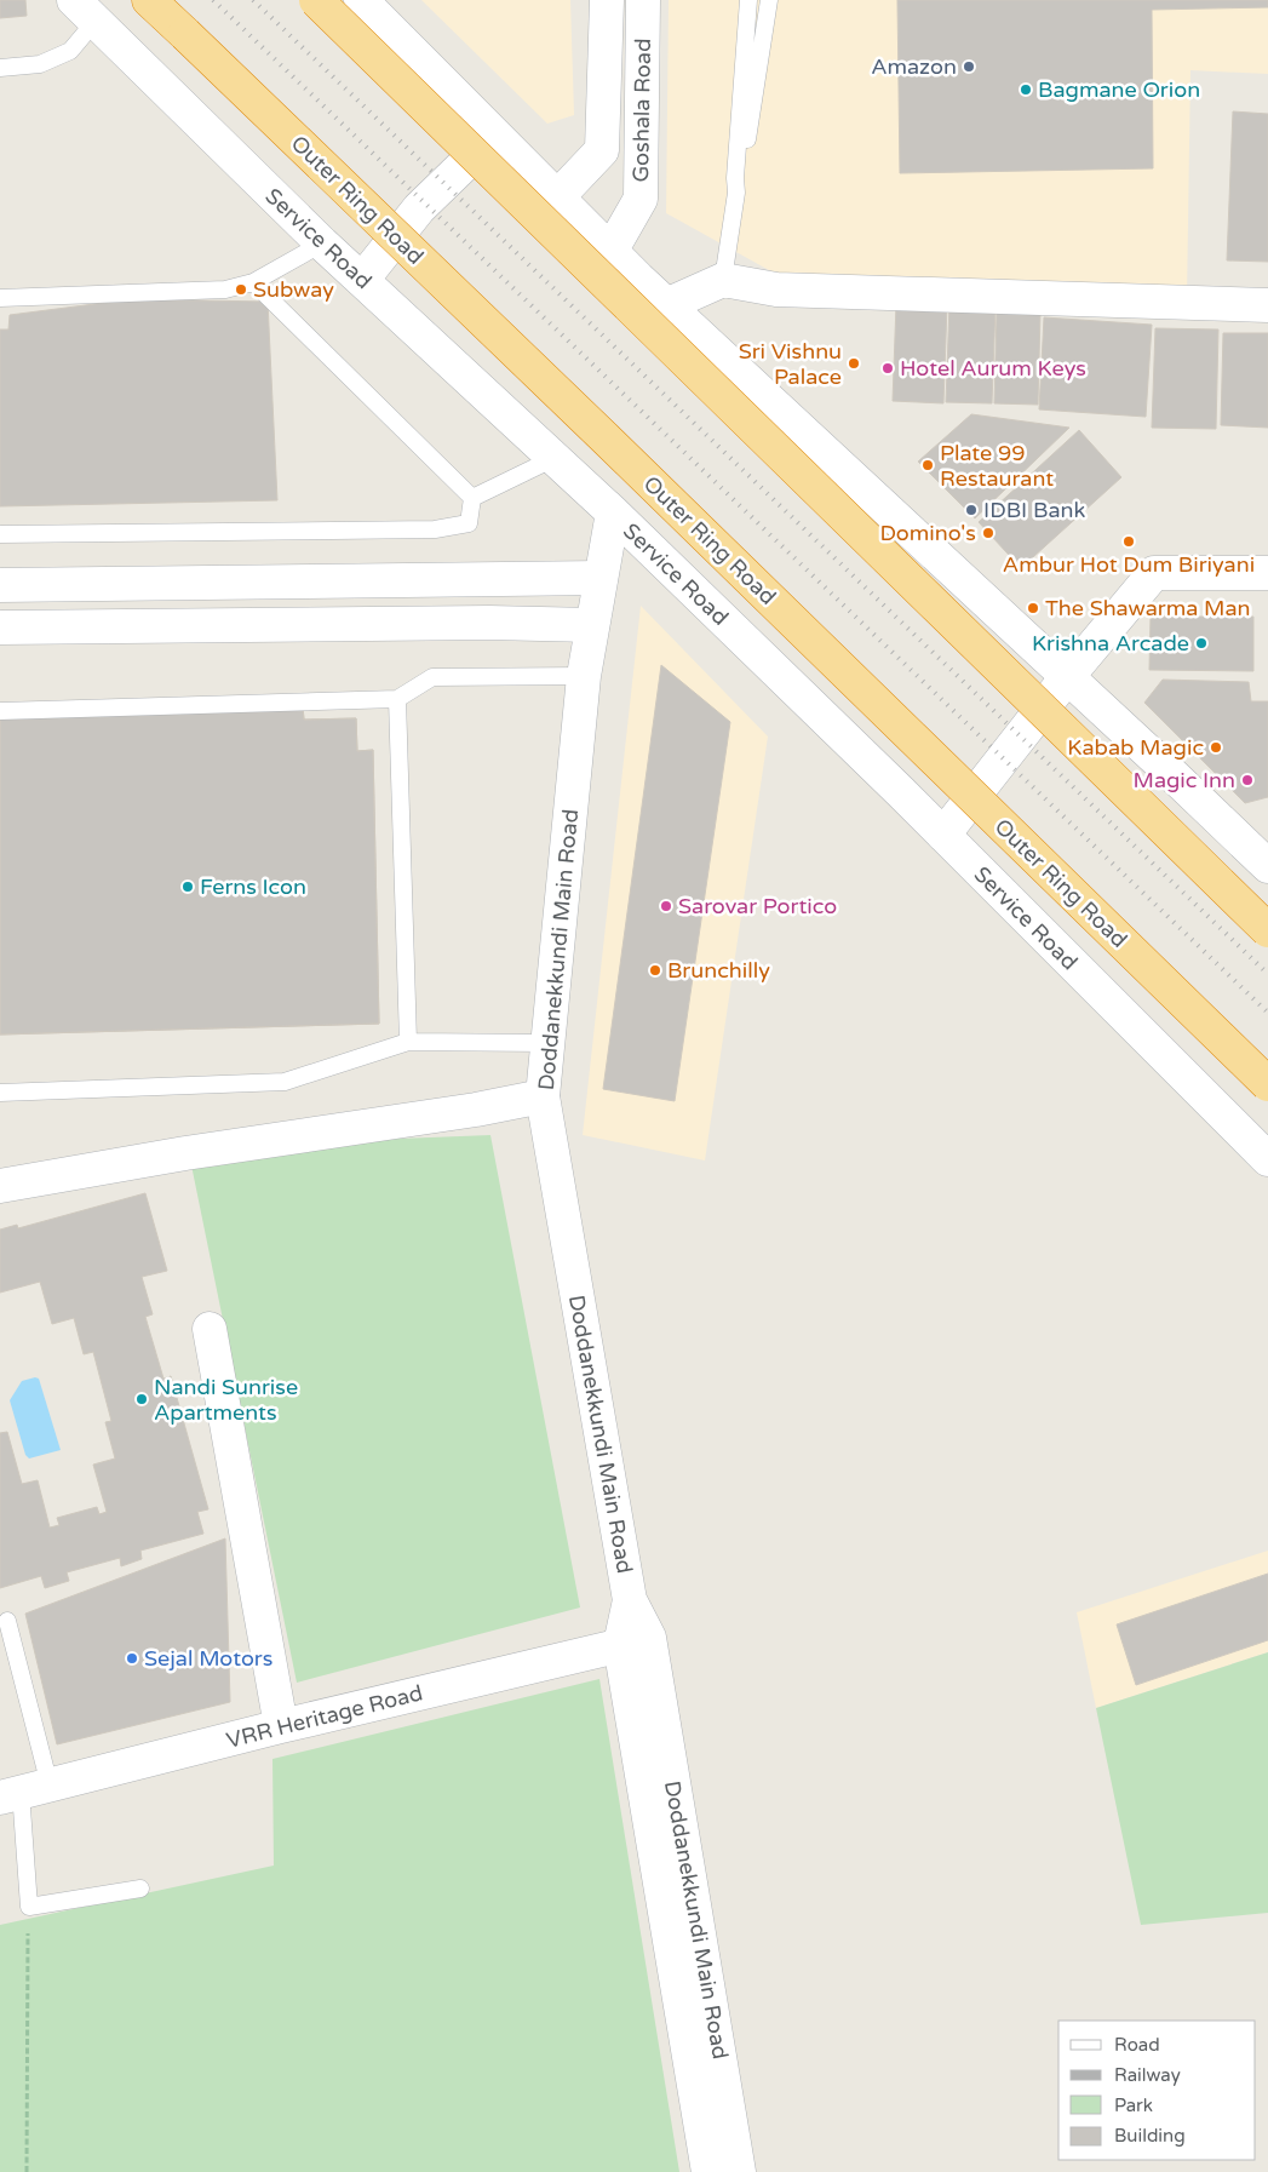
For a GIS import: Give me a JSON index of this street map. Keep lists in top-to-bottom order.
{
  "streets": {
    "highway": ["Outer Ring Road"],
    "street": [
      "Goshala Road",
      "Service Road",
      "Doddanekkundi Main Road",
      "VRR Heritage Road"
    ]
  },
  "crossings": [
    ["Service Road", "Doddanekkundi Main Road"],
    ["Doddanekkundi Main Road", "VRR Heritage Road"]
  ],
  "places": [
    "Amazon",
    "Bagmane Orion",
    "Subway",
    "Sri Vishnu Palace",
    "Hotel Aurum Keys",
    "Plate 99 Restaurant",
    "IDBI Bank",
    "Domino's",
    "Ambur Hot Dum Biriyani",
    "The Shawarma Man",
    "Krishna Arcade",
    "Kabab Magic",
    "Magic Inn",
    "Ferns Icon",
    "Sarovar Portico",
    "Brunchilly",
    "Nandi Sunrise Apartments",
    "Sejal Motors"
  ],
  "legend": [
    "Road",
    "Railway",
    "Park",
    "Building"
  ]
}
